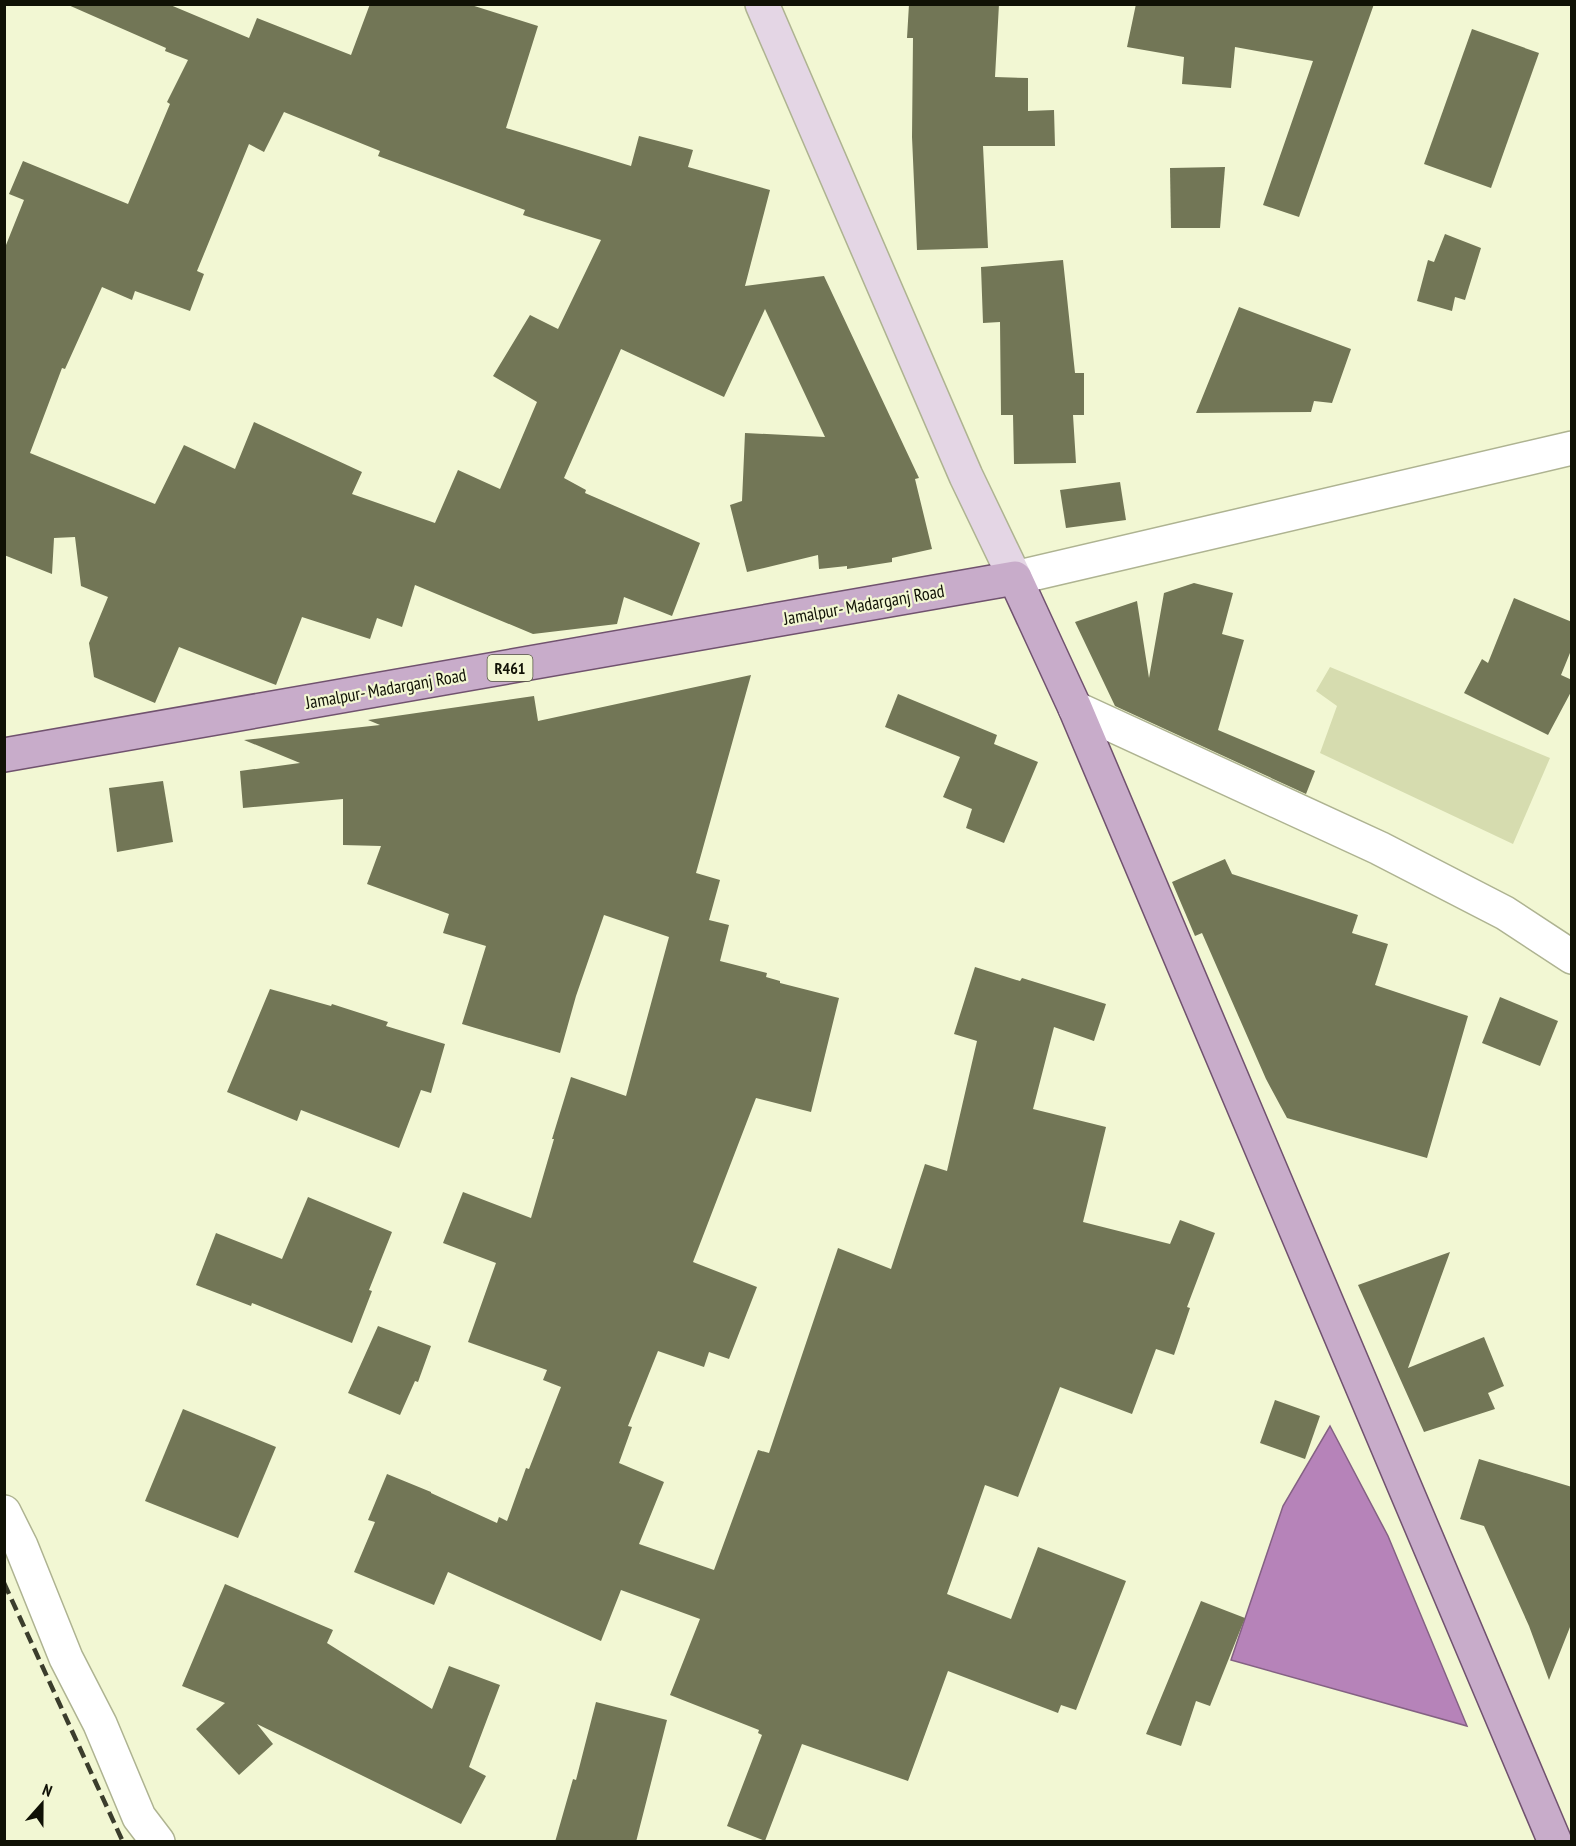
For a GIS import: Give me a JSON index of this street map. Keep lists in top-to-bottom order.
{
  "streets": {
    "main road": ["Jamalpur- Madarganj Road", "R461"]
  },
  "north": "top"
}
